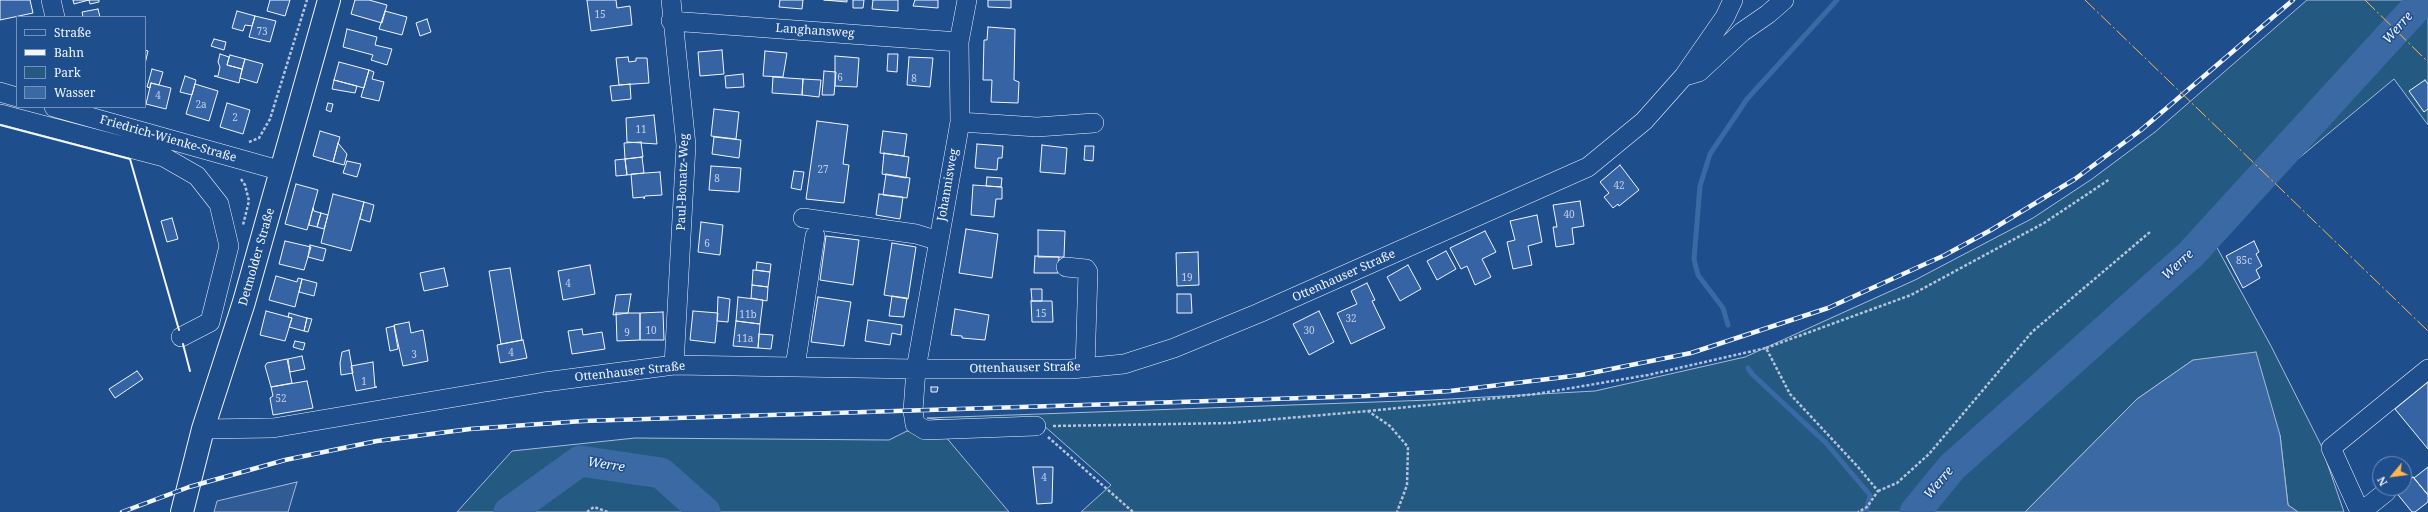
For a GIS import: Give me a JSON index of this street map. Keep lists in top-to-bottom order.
{
  "streets": {
    "main road": ["Detmolder Straße"],
    "street": [
      "Langhansweg",
      "Friedrich-Wienke-Straße",
      "Paul-Bonatz-Weg",
      "Johannisweg",
      "Ottenhauser Straße"
    ]
  },
  "crossings": [
    ["Langhansweg", "Paul-Bonatz-Weg"],
    ["Langhansweg", "Johannisweg"],
    ["Friedrich-Wienke-Straße", "Detmolder Straße"],
    ["Paul-Bonatz-Weg", "Ottenhauser Straße"],
    ["Johannisweg", "Ottenhauser Straße"],
    ["Detmolder Straße", "Ottenhauser Straße"]
  ],
  "water": ["Werre"],
  "house_numbers": [
    "15",
    "73",
    "6",
    "8",
    "4",
    "2a",
    "2",
    "11",
    "27",
    "8",
    "42",
    "40",
    "6",
    "85c",
    "19",
    "4",
    "15",
    "11b",
    "32",
    "10",
    "30",
    "9",
    "11a",
    "4",
    "3",
    "1",
    "52",
    "4"
  ],
  "legend": [
    "Straße",
    "Bahn",
    "Park",
    "Wasser"
  ],
  "north": "bottom left"
}
